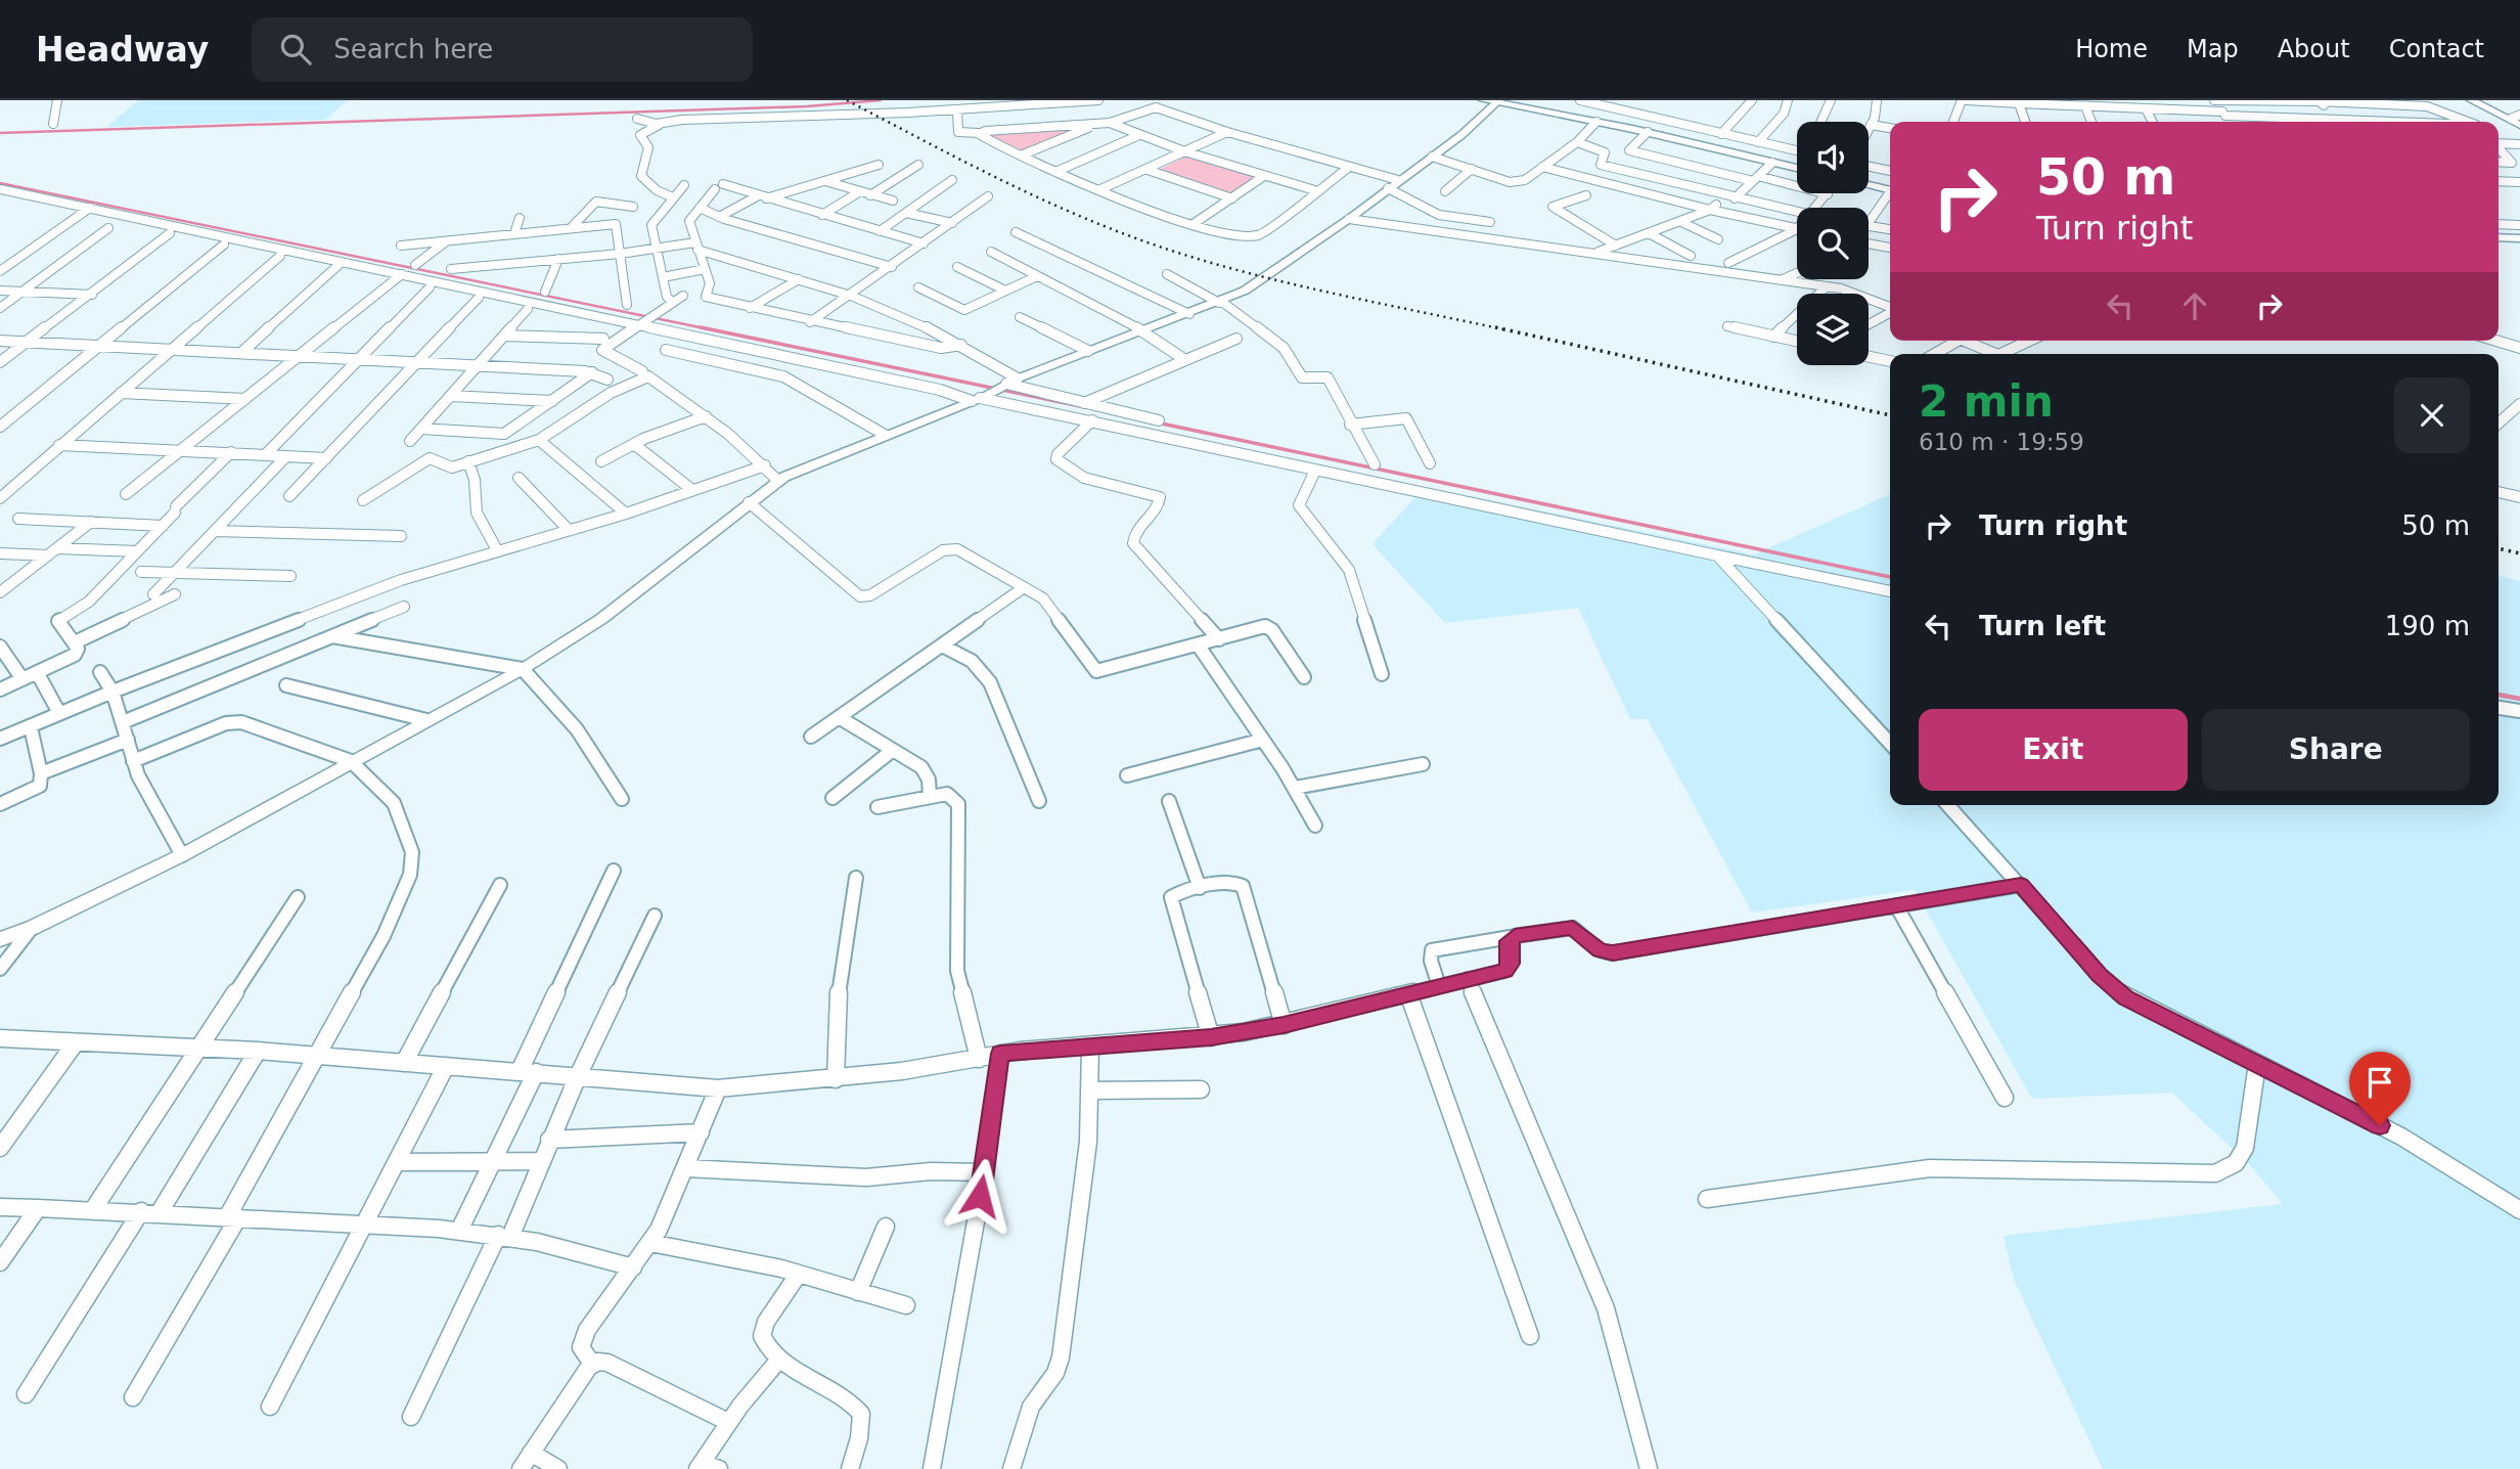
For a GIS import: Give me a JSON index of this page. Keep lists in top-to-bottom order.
{
  "page": {
    "header": "Headway",
    "search": "Search here",
    "nav": [
      "Home",
      "Map",
      "About",
      "Contact"
    ],
    "turn": ["50 m", "Turn right"],
    "heading": ["2 min", "610 m · 19:59"],
    "list": [
      {
        "name": "Turn right",
        "value": "50 m"
      },
      {
        "name": "Turn left",
        "value": "190 m"
      }
    ],
    "buttons": ["Exit", "Share"]
  }
}
